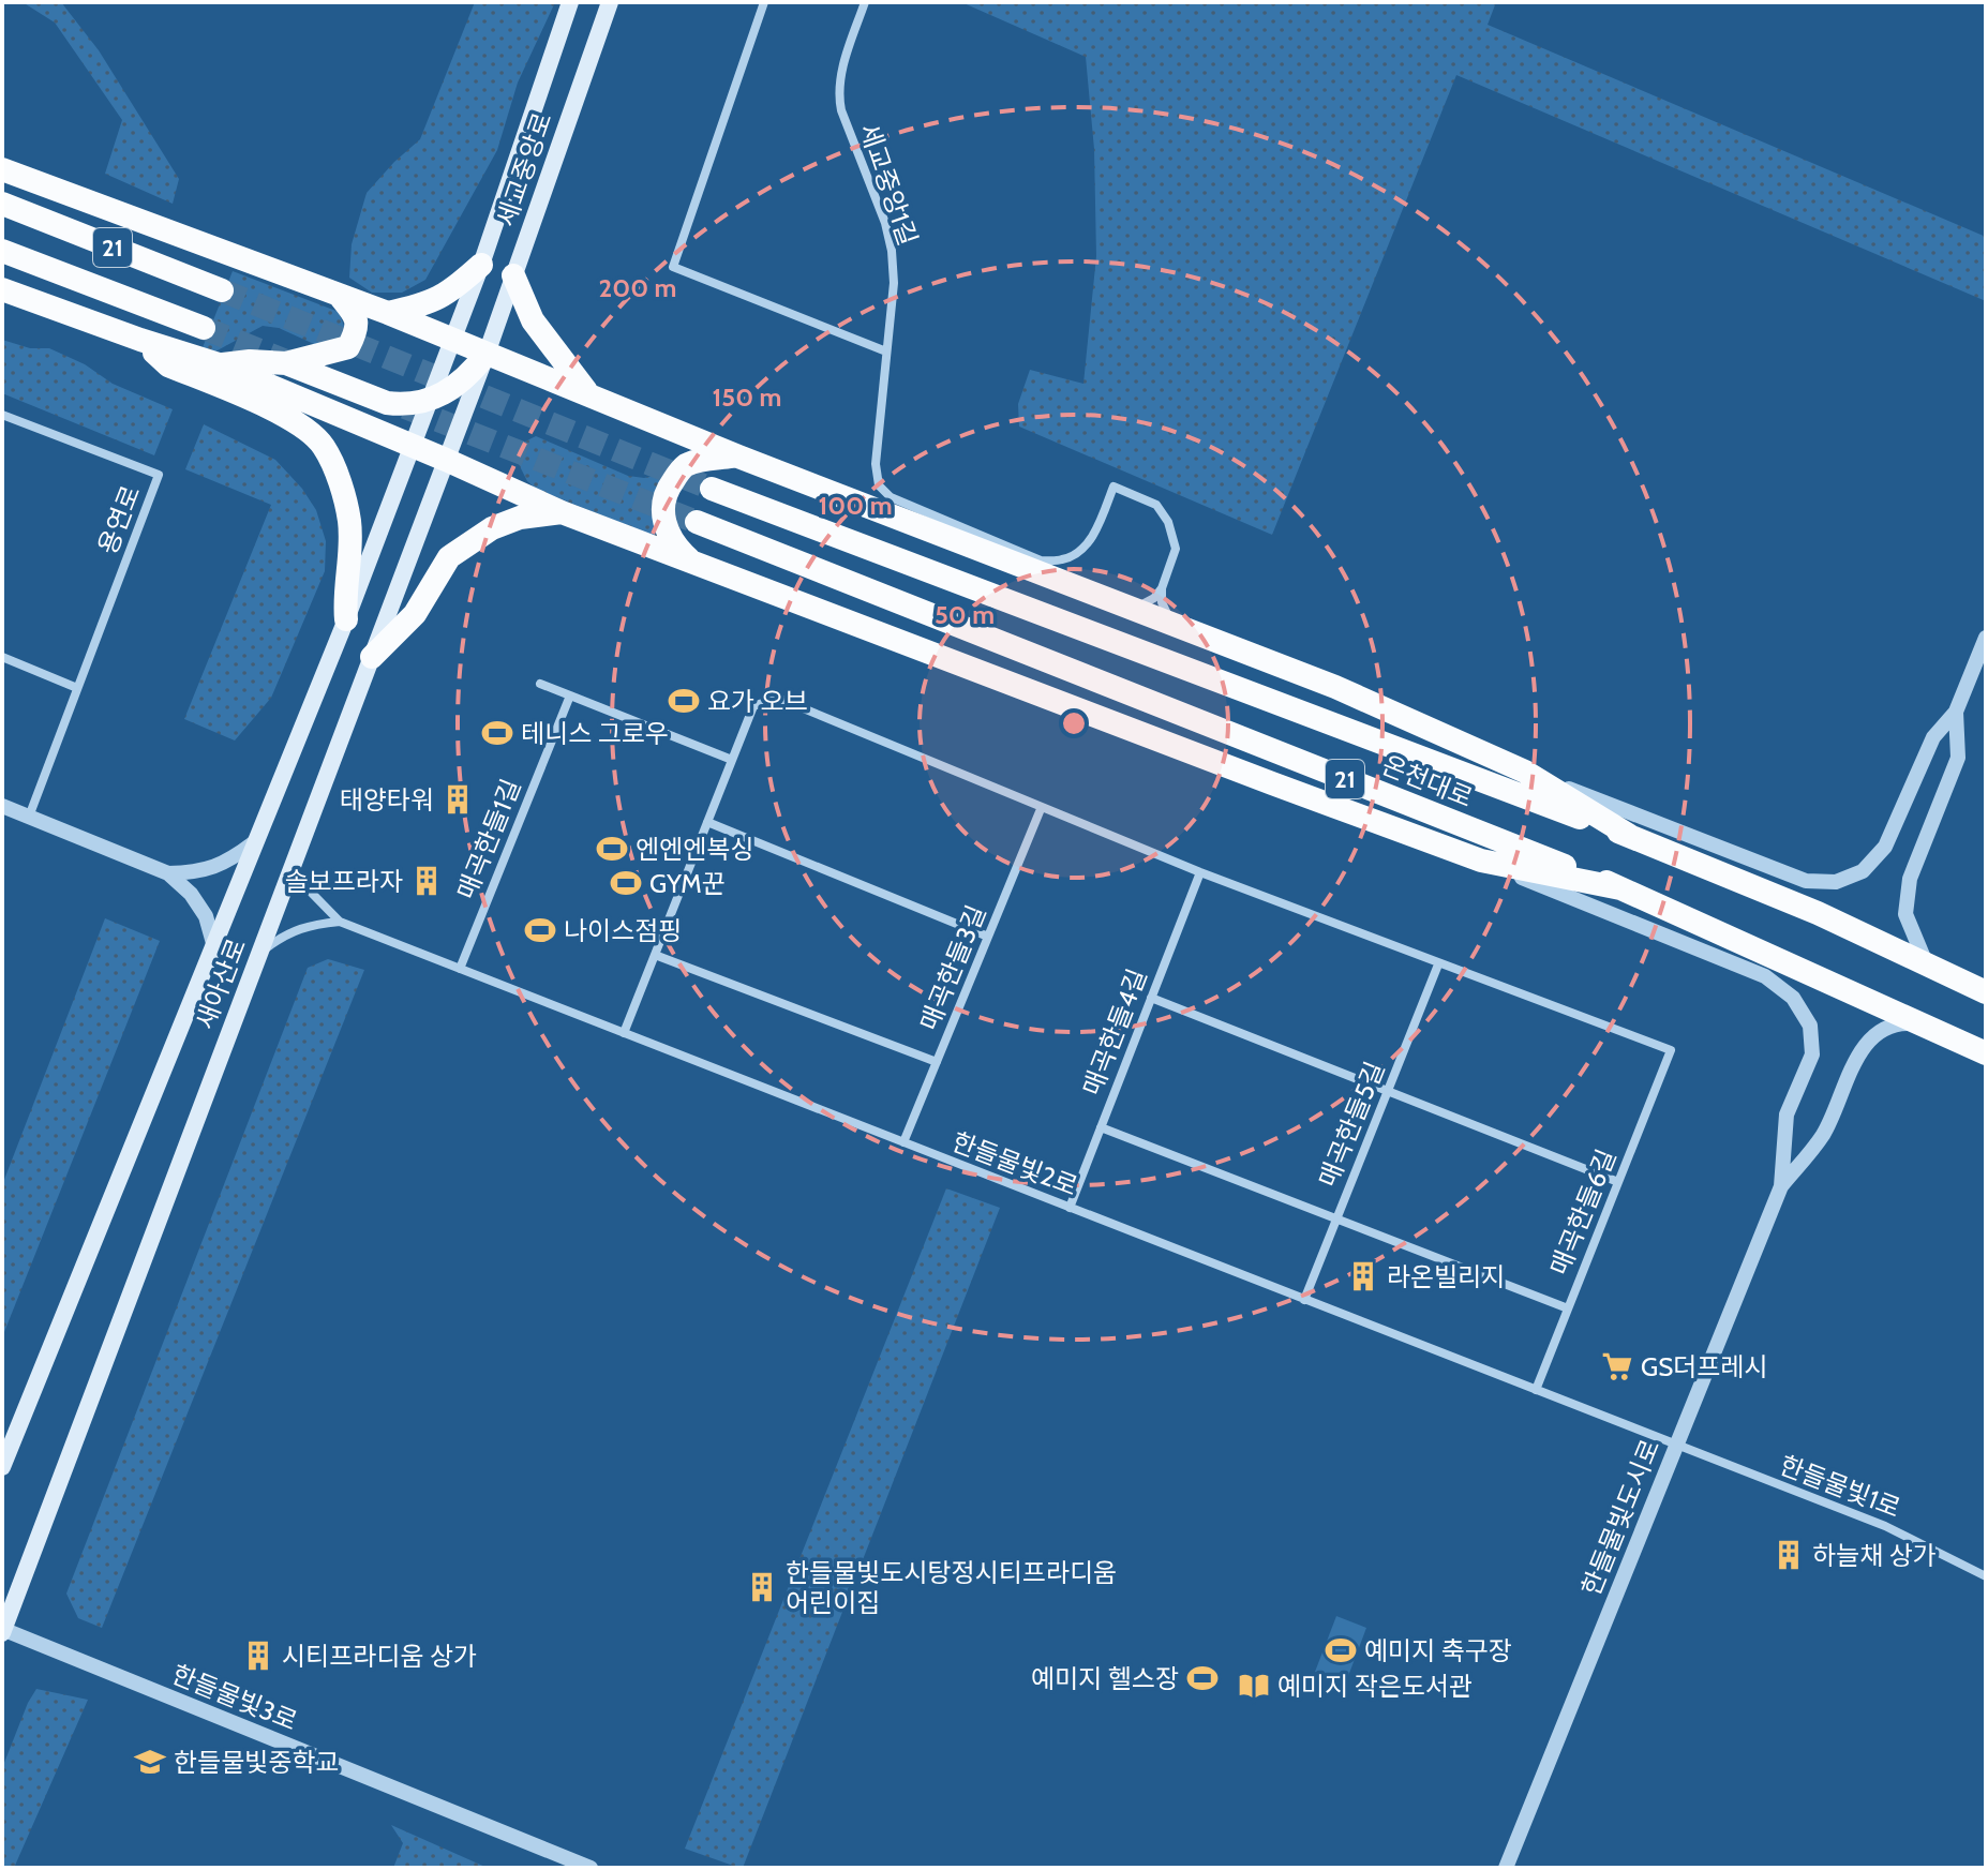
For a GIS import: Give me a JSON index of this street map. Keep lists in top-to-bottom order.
{
  "streets": {
    "highway": ["21", "온천대로"],
    "main road": ["세교중앙로", "새아산로"],
    "street": [
      "세교중앙1길",
      "용연로",
      "매곡한들1길",
      "매곡한들3길",
      "매곡한들4길",
      "매곡한들5길",
      "한들물빛2로",
      "매곡한들6길",
      "한들물빛1로",
      "한들물빛도시로",
      "한들물빛3로"
    ]
  },
  "crossings": [
    ["세교중앙로", "새아산로"],
    ["용연로", "새아산로"],
    ["매곡한들1길", "한들물빛2로"],
    ["매곡한들3길", "한들물빛2로"],
    ["새아산로", "한들물빛3로"],
    ["매곡한들4길", "한들물빛2로"],
    ["매곡한들5길", "한들물빛2로"],
    ["매곡한들5길", "매곡한들6길"],
    ["한들물빛2로", "매곡한들6길"],
    ["한들물빛2로", "한들물빛1로"],
    ["한들물빛2로", "한들물빛도시로"],
    ["한들물빛1로", "한들물빛도시로"]
  ],
  "places": {
    "sports": [
      "요가 오브",
      "테니스 그로우",
      "엔엔엔복싱",
      "GYM꾼",
      "나이스점핑",
      "예미지 축구장",
      "예미지 헬스장"
    ],
    "building": [
      "태양타워",
      "솔보프라자",
      "라온빌리지",
      "하늘채 상가",
      "한들물빛도시탕정시티프라디움 어린이집",
      "시티프라디움 상가"
    ],
    "supermarket": ["GS더프레시"],
    "library": ["예미지 작은도서관"],
    "school or university": ["한들물빛중학교"]
  },
  "rings": [
    "200 m",
    "150 m",
    "100 m",
    "50 m"
  ]
}
